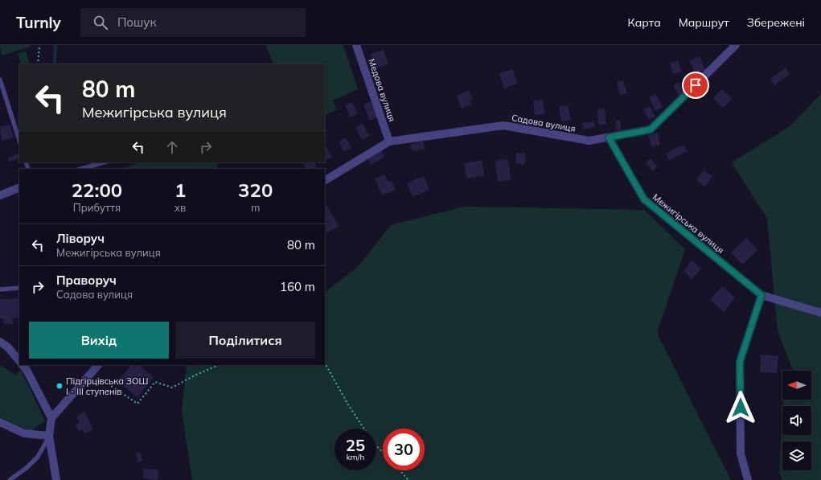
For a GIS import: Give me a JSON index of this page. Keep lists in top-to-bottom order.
{
  "streets": {
    "street": ["Медова вулиця", "Садова вулиця", "Межигірська вулиця"]
  },
  "crossings": [
    ["Медова вулиця", "Садова вулиця"],
    ["Садова вулиця", "Межигірська вулиця"]
  ],
  "places": ["Підгірцівська ЗОШ І - ІІІ ступенів"],
  "north": "left",
  "page": {
    "header": "Turnly",
    "search": "Пошук",
    "nav": ["Карта", "Маршрут", "Збережені"],
    "turn": ["80 m", "Межигірська вулиця"],
    "eta": [
      "22:00",
      "Прибуття",
      "1",
      "хв",
      "320",
      "m"
    ],
    "list": [
      {
        "name": "Ліворуч",
        "note": "Межигірська вулиця",
        "value": "80 m"
      },
      {
        "name": "Праворуч",
        "note": "Садова вулиця",
        "value": "160 m"
      }
    ],
    "buttons": ["Вихід", "Поділитися"],
    "speed": "25 km/h",
    "limit": "30"
  }
}
